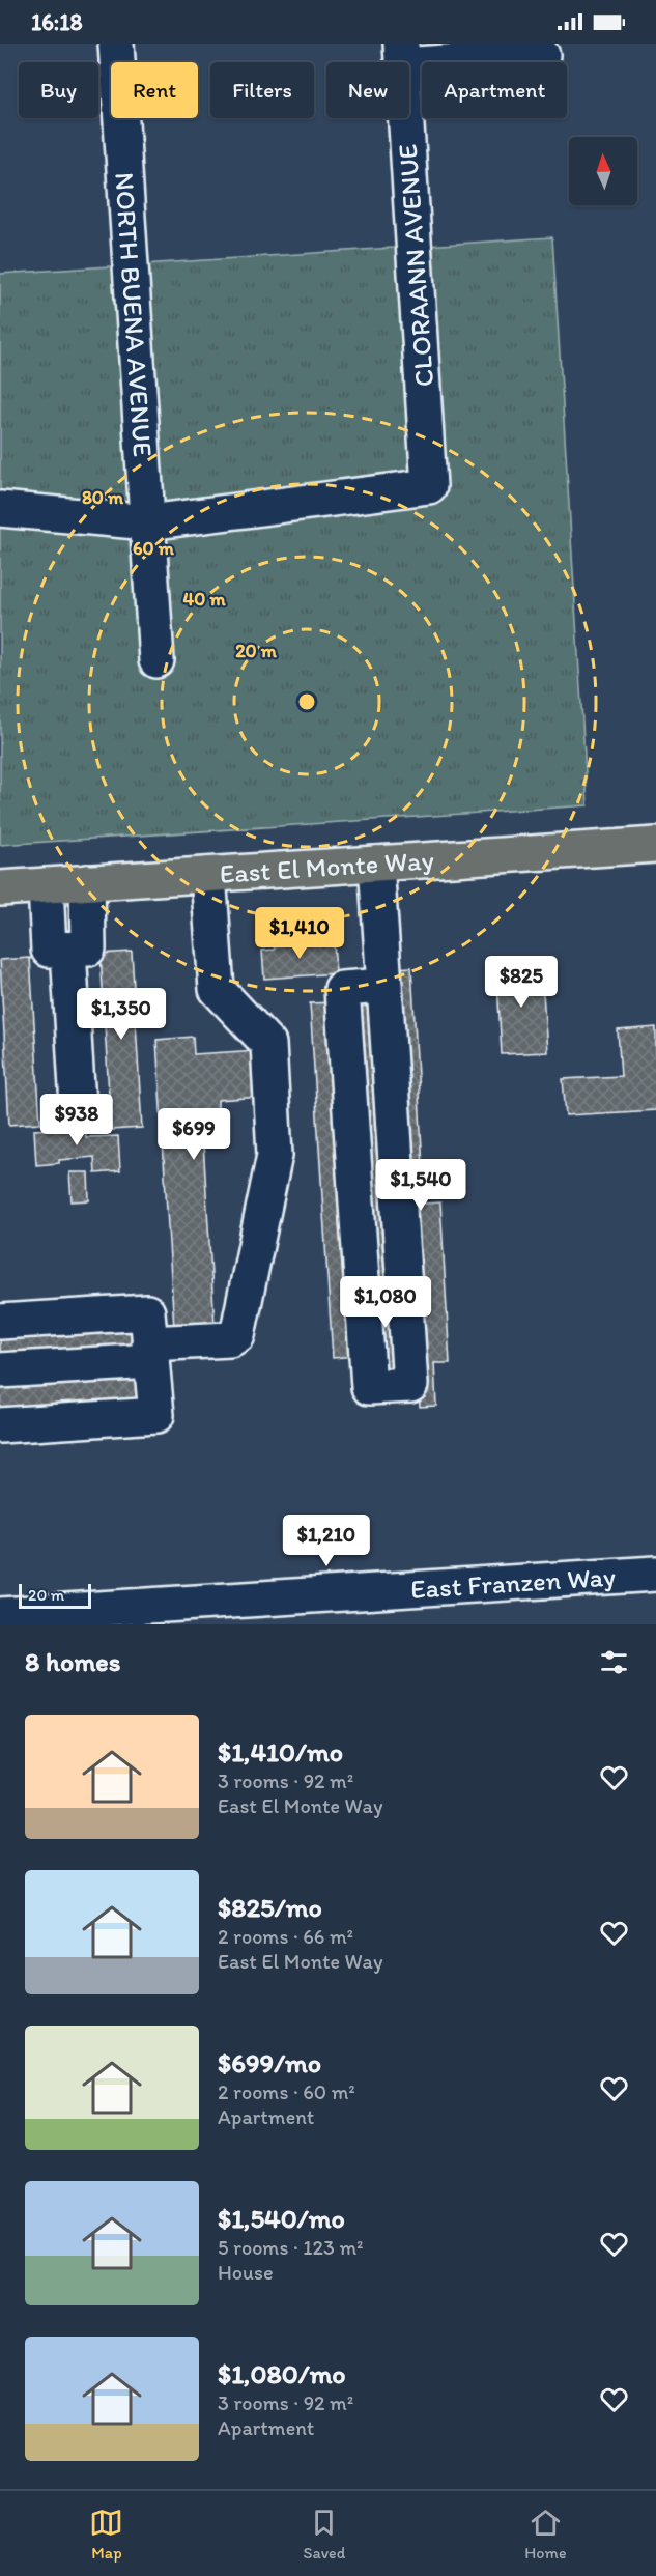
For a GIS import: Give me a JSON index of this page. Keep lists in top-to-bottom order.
{
  "streets": {
    "main road": ["East El Monte Way"],
    "street": ["CLORAANN AVENUE", "NORTH BUENA AVENUE", "East Franzen Way"]
  },
  "crossings": [
    ["CLORAANN AVENUE", "NORTH BUENA AVENUE"]
  ],
  "scale_bar": "20 m",
  "north": "top",
  "page": {
    "status": "16:18",
    "chip": [
      "Buy",
      "Rent",
      "Filters",
      "New",
      "Apartment"
    ],
    "price": [
      "$1,410",
      "$825",
      "$1,350",
      "$938",
      "$699",
      "$1,540",
      "$1,080",
      "$1,210"
    ],
    "scale": "20 m",
    "heading": "8 homes",
    "list": [
      {
        "name": "$1,410/mo",
        "note": "3 rooms · 92 m² · East El Monte Way"
      },
      {
        "name": "$825/mo",
        "note": "2 rooms · 66 m² · East El Monte Way"
      },
      {
        "name": "$699/mo",
        "note": "2 rooms · 60 m² · Apartment"
      },
      {
        "name": "$1,540/mo",
        "note": "5 rooms · 123 m² · House"
      },
      {
        "name": "$1,080/mo",
        "note": "3 rooms · 92 m² · Apartment"
      }
    ],
    "tabs": ["Map", "Saved", "Home"]
  },
  "rings": [
    "80 m",
    "60 m",
    "40 m",
    "20 m"
  ]
}
